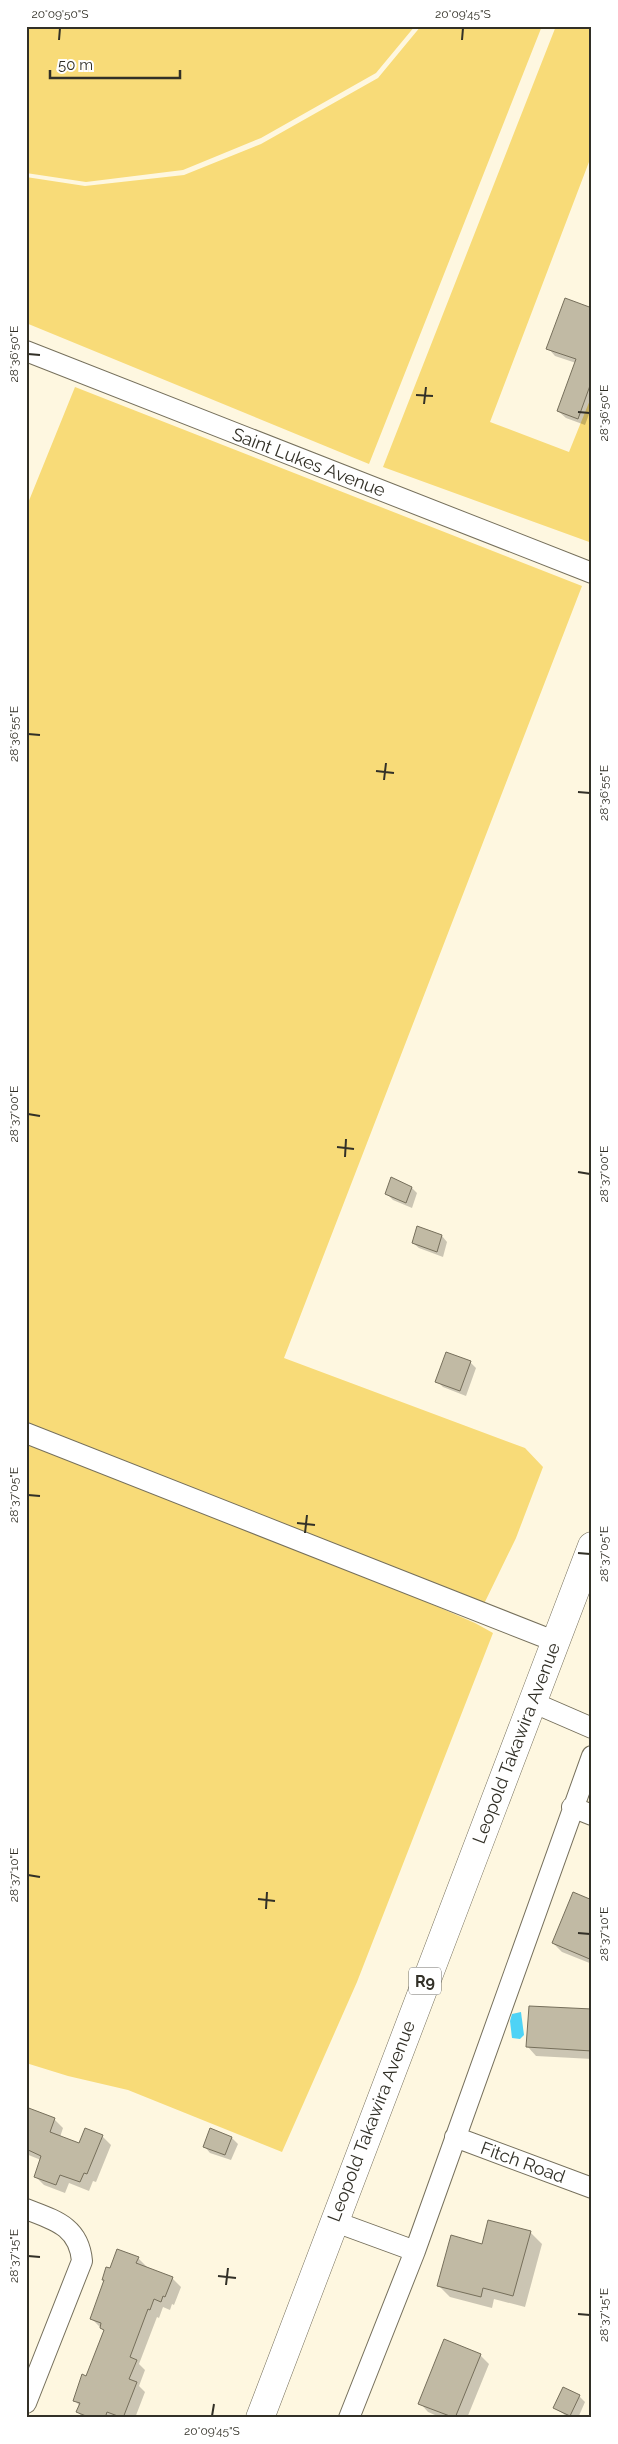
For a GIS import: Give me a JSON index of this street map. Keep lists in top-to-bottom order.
{
  "streets": {
    "highway": ["Leopold Takawira Avenue", "R9"],
    "street": ["Saint Lukes Avenue", "Fitch Road"]
  },
  "scale_bar": "50 m",
  "coordinates": [
    "20°09'50\"S",
    "20°09'45\"S",
    "28°36'50\"E",
    "28°36'55\"E",
    "28°37'00\"E",
    "28°37'05\"E",
    "28°37'10\"E",
    "28°37'15\"E"
  ]
}
